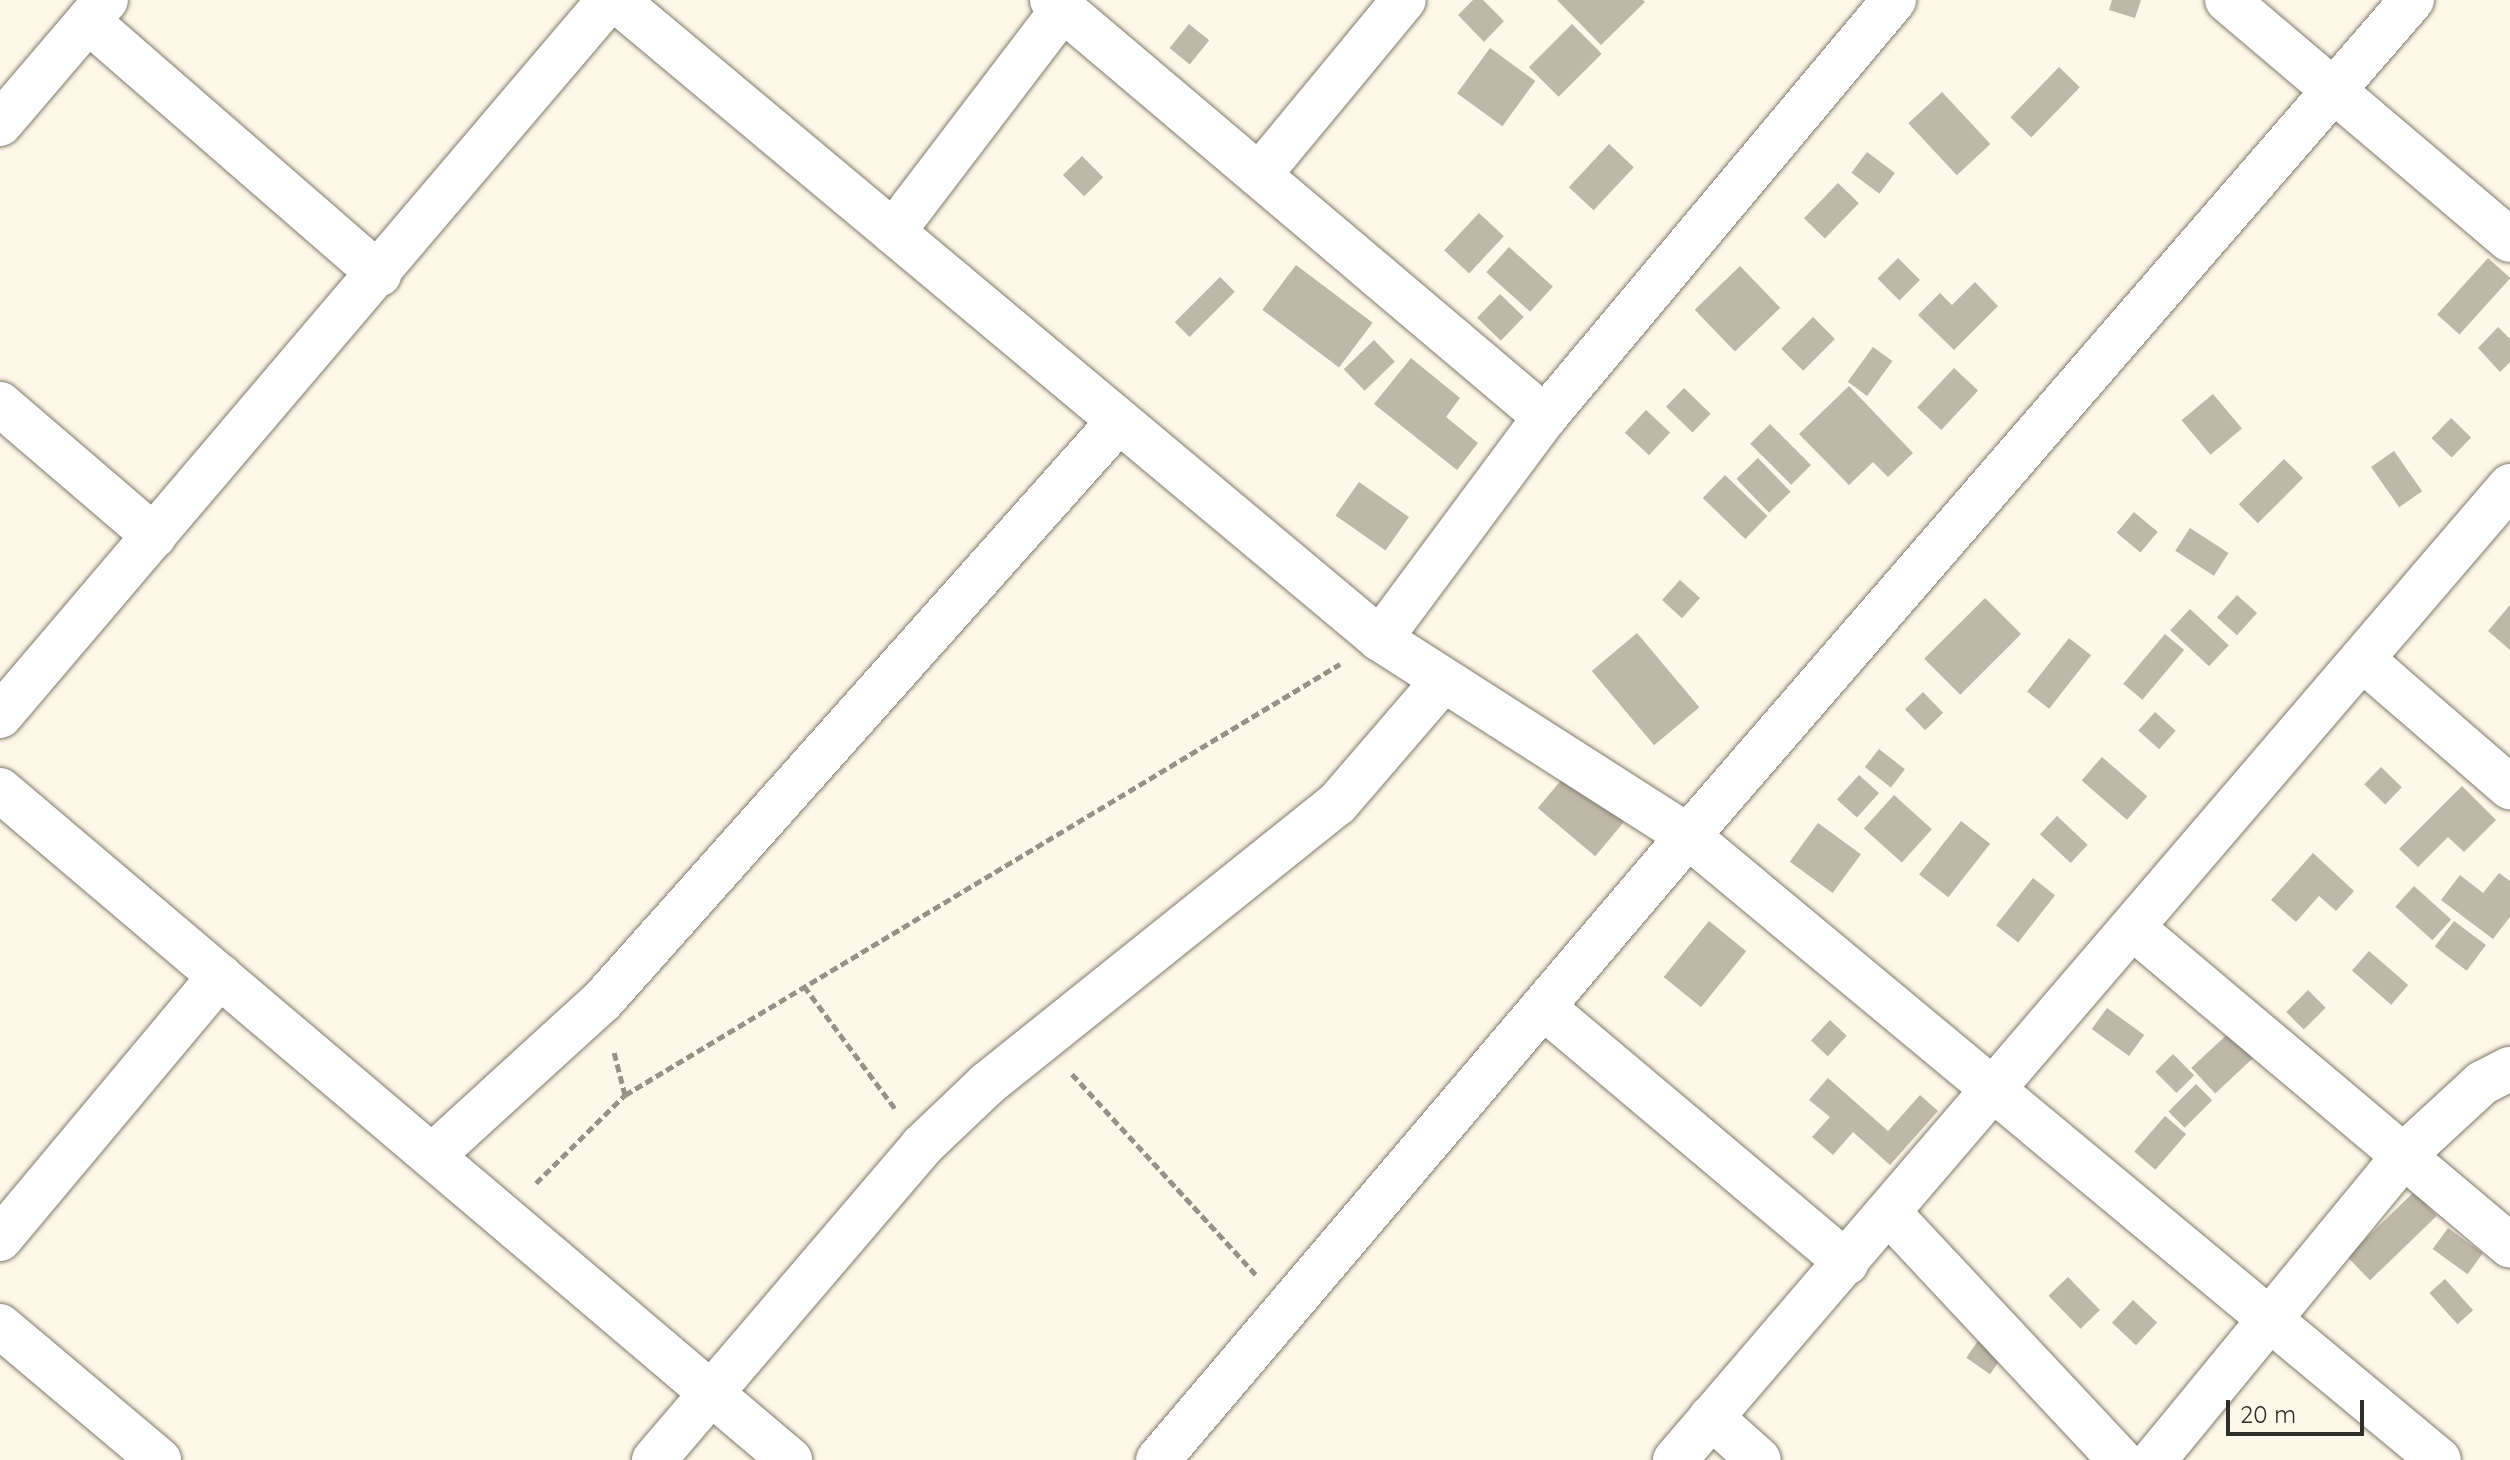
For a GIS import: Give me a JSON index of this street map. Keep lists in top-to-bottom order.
{
  "scale_bar": "20 m"
}
